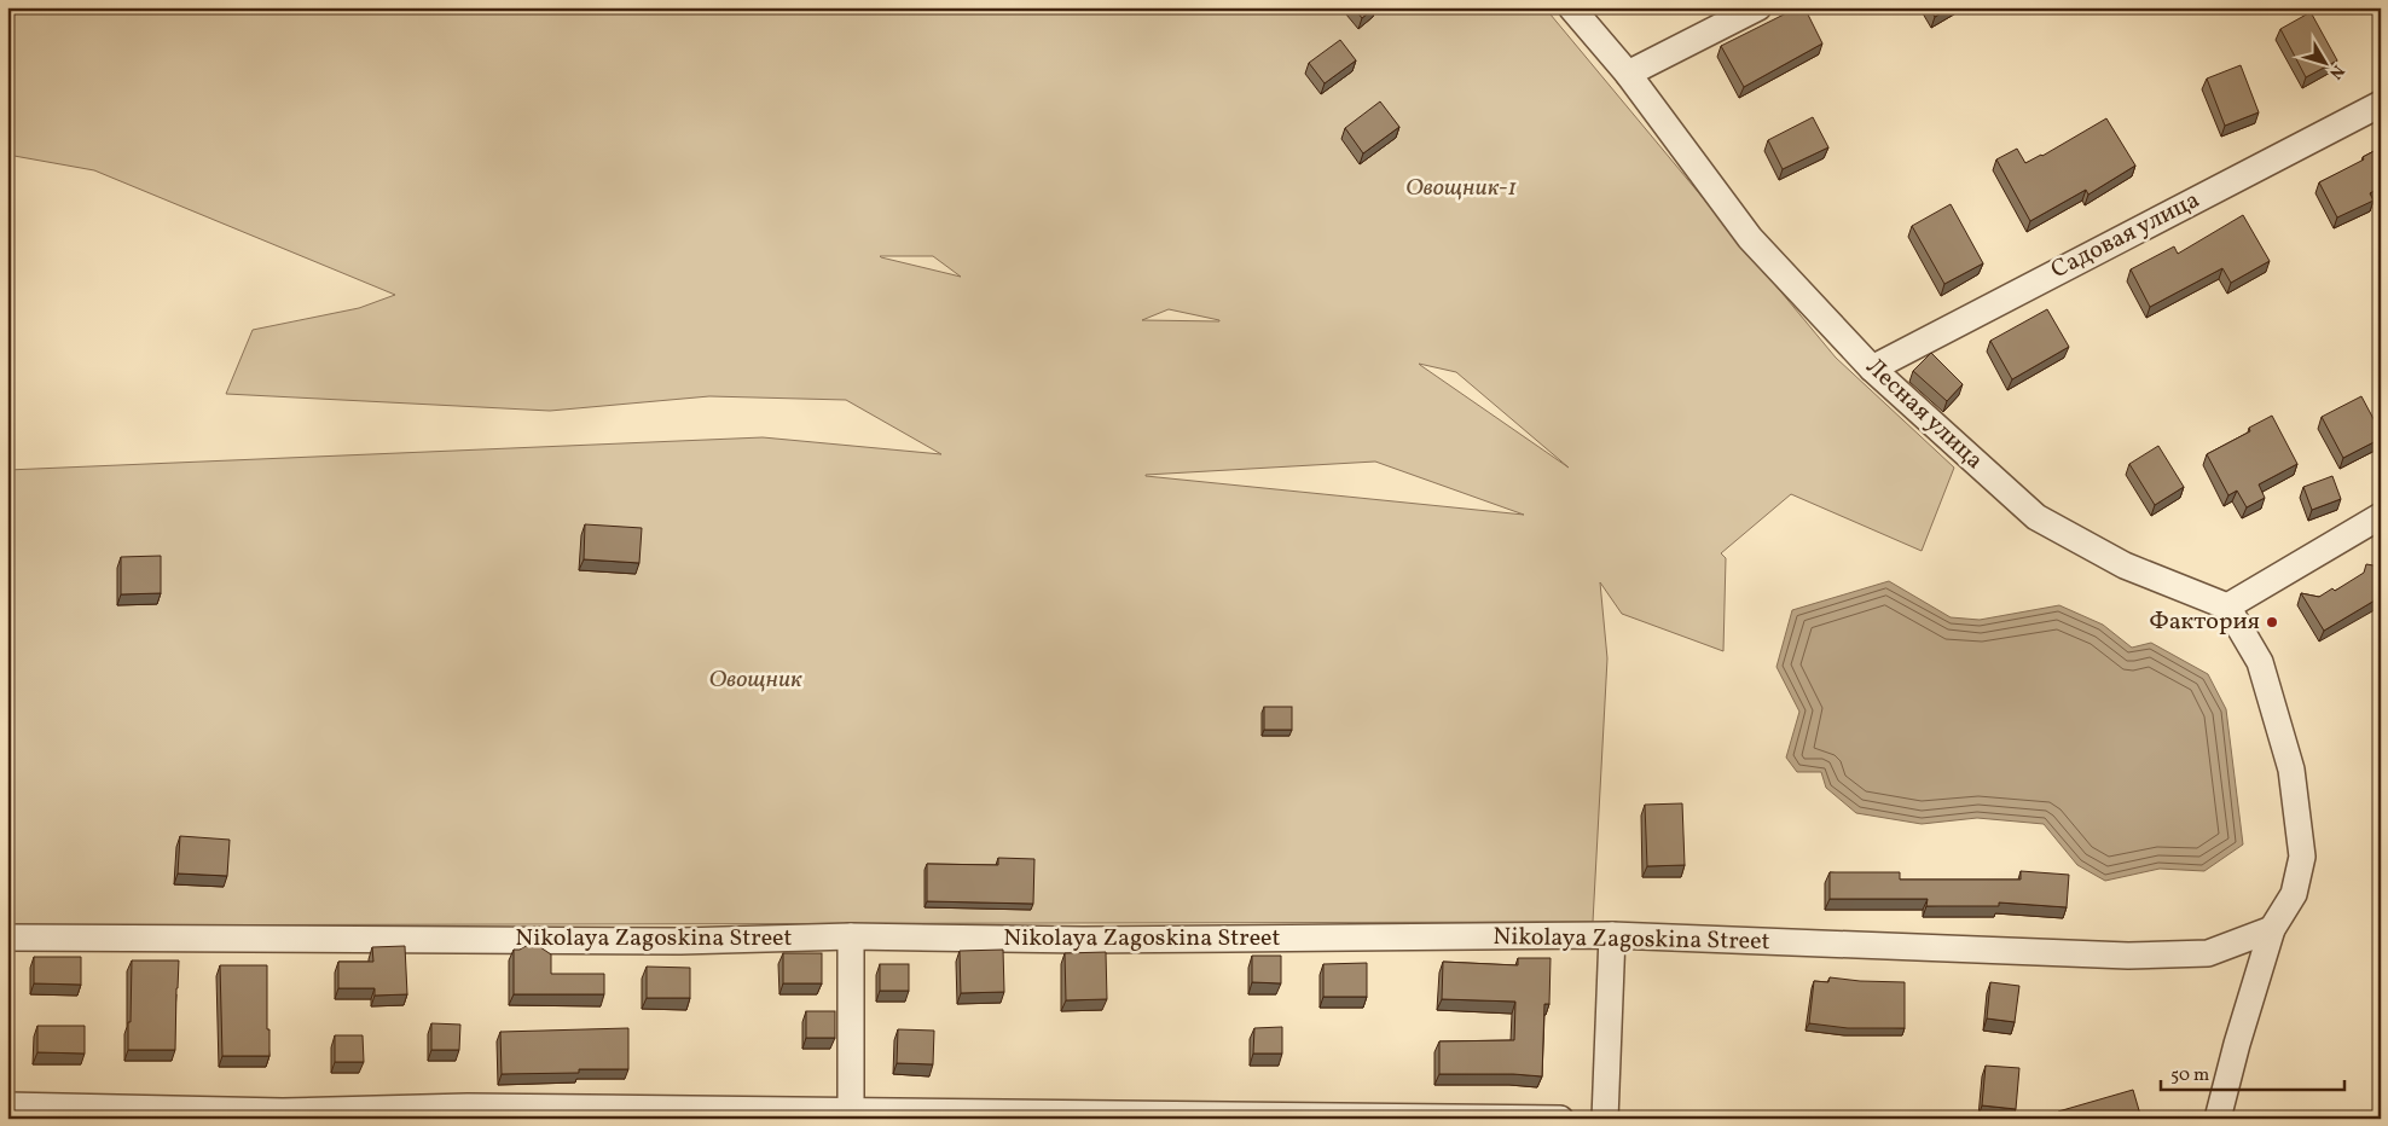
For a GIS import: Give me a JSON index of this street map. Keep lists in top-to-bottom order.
{
  "streets": {
    "street": ["Садовая улица", "Лесная улица", "Nikolaya Zagoskina Street"]
  },
  "crossings": [
    ["Садовая улица", "Лесная улица"]
  ],
  "parks": ["Овощник-1", "Овощник"],
  "places": ["Фактория"],
  "scale_bar": "50 m",
  "north": "bottom right"
}
